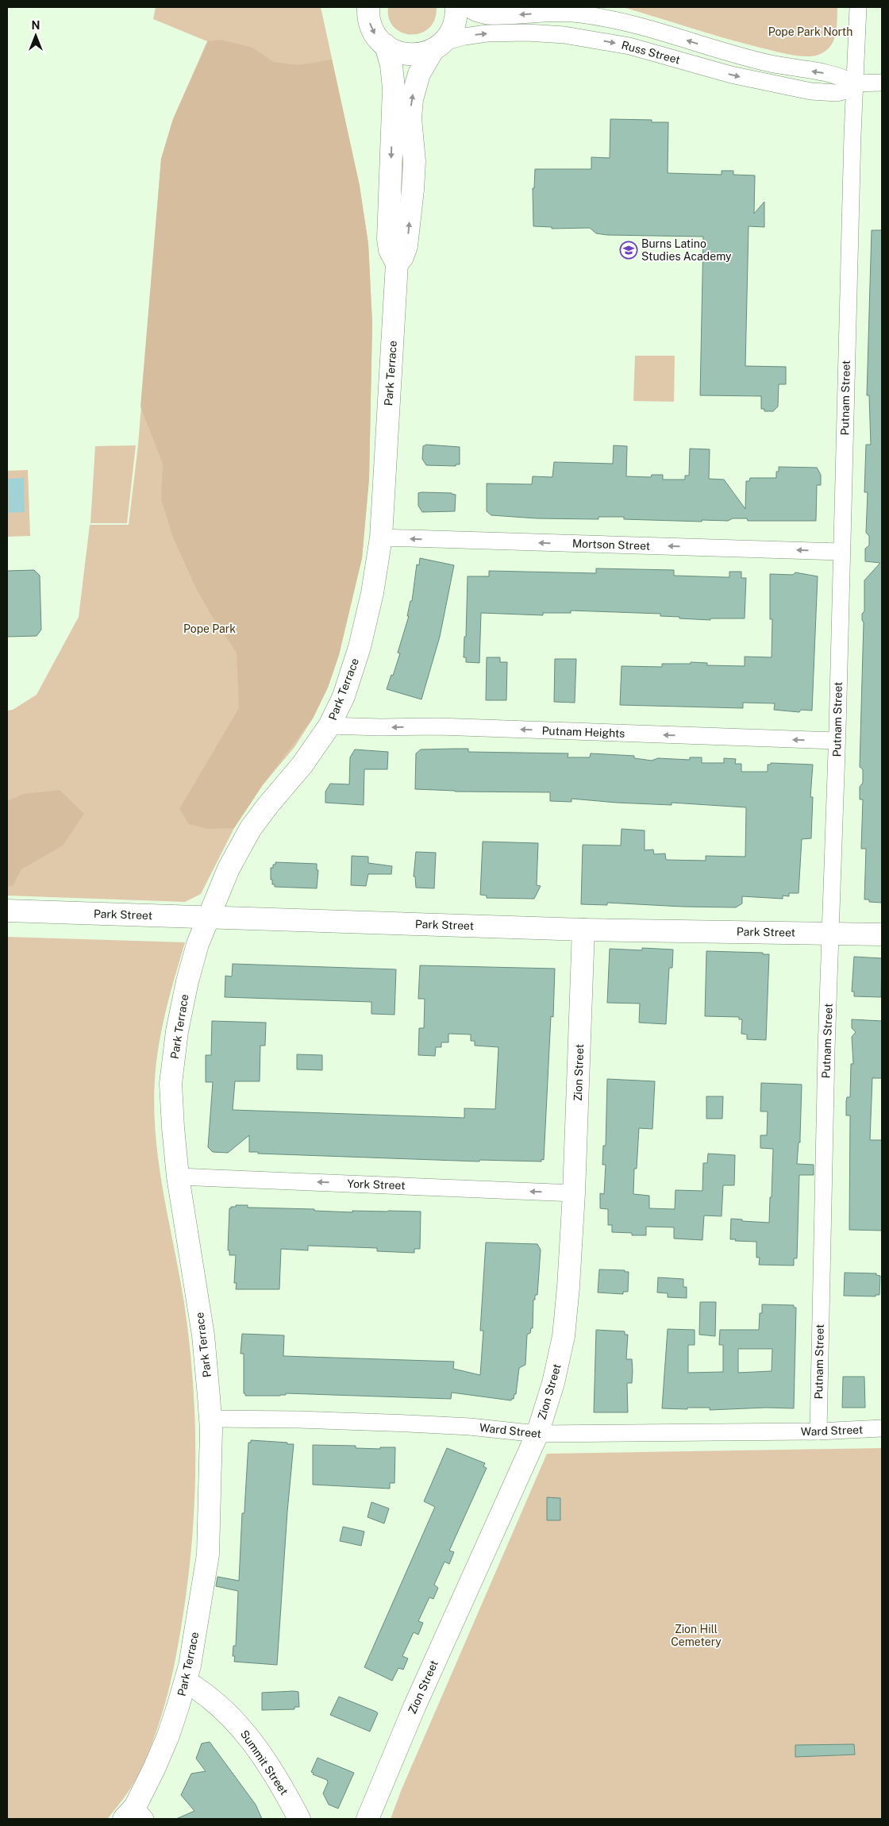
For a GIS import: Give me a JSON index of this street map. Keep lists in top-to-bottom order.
{
  "streets": {
    "main road": [
      "Park Terrace",
      "Park Street",
      "Zion Street",
      "Summit Street"
    ],
    "street": [
      "Russ Street",
      "Putnam Street",
      "Mortson Street",
      "Putnam Heights",
      "York Street",
      "Ward Street"
    ]
  },
  "crossings": [
    ["Russ Street", "Park Terrace"],
    ["Russ Street", "Putnam Street"],
    ["Park Terrace", "Mortson Street"],
    ["Park Terrace", "Putnam Heights"],
    ["Park Terrace", "Park Street"],
    ["Park Terrace", "York Street"],
    ["Park Terrace", "Ward Street"],
    ["Park Terrace", "Summit Street"],
    ["Putnam Street", "Mortson Street"],
    ["Putnam Street", "Putnam Heights"],
    ["Putnam Street", "Park Street"],
    ["Putnam Street", "Ward Street"],
    ["Park Street", "Zion Street"],
    ["Zion Street", "York Street"],
    ["Zion Street", "Ward Street"]
  ],
  "one_way": ["Mortson Street", "Putnam Heights", "York Street"],
  "parks": ["Pope Park North", "Pope Park", "Zion Hill Cemetery"],
  "places": {
    "school or university": ["Burns Latino Studies Academy"]
  },
  "north": "top"
}
